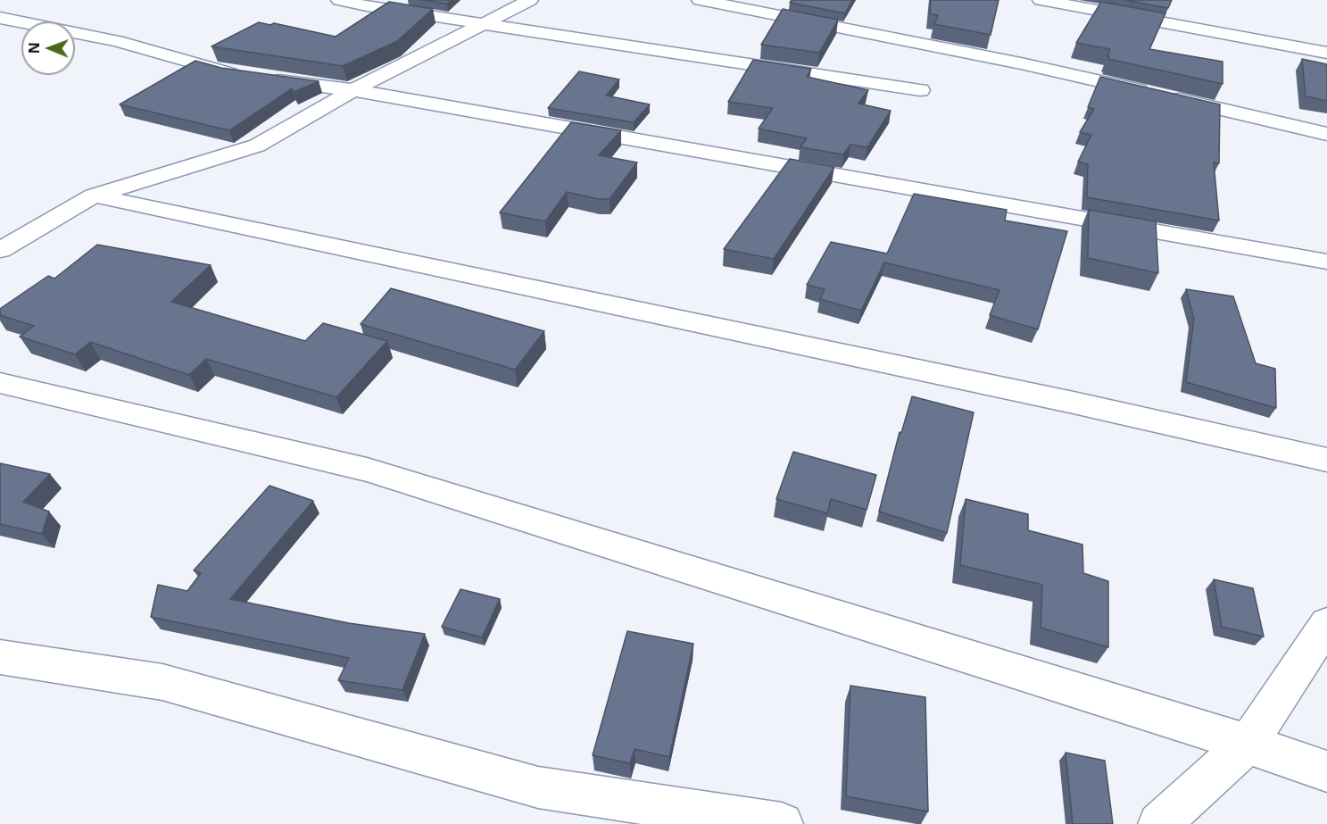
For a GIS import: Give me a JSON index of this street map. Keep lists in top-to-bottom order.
{
  "north": "left"
}
